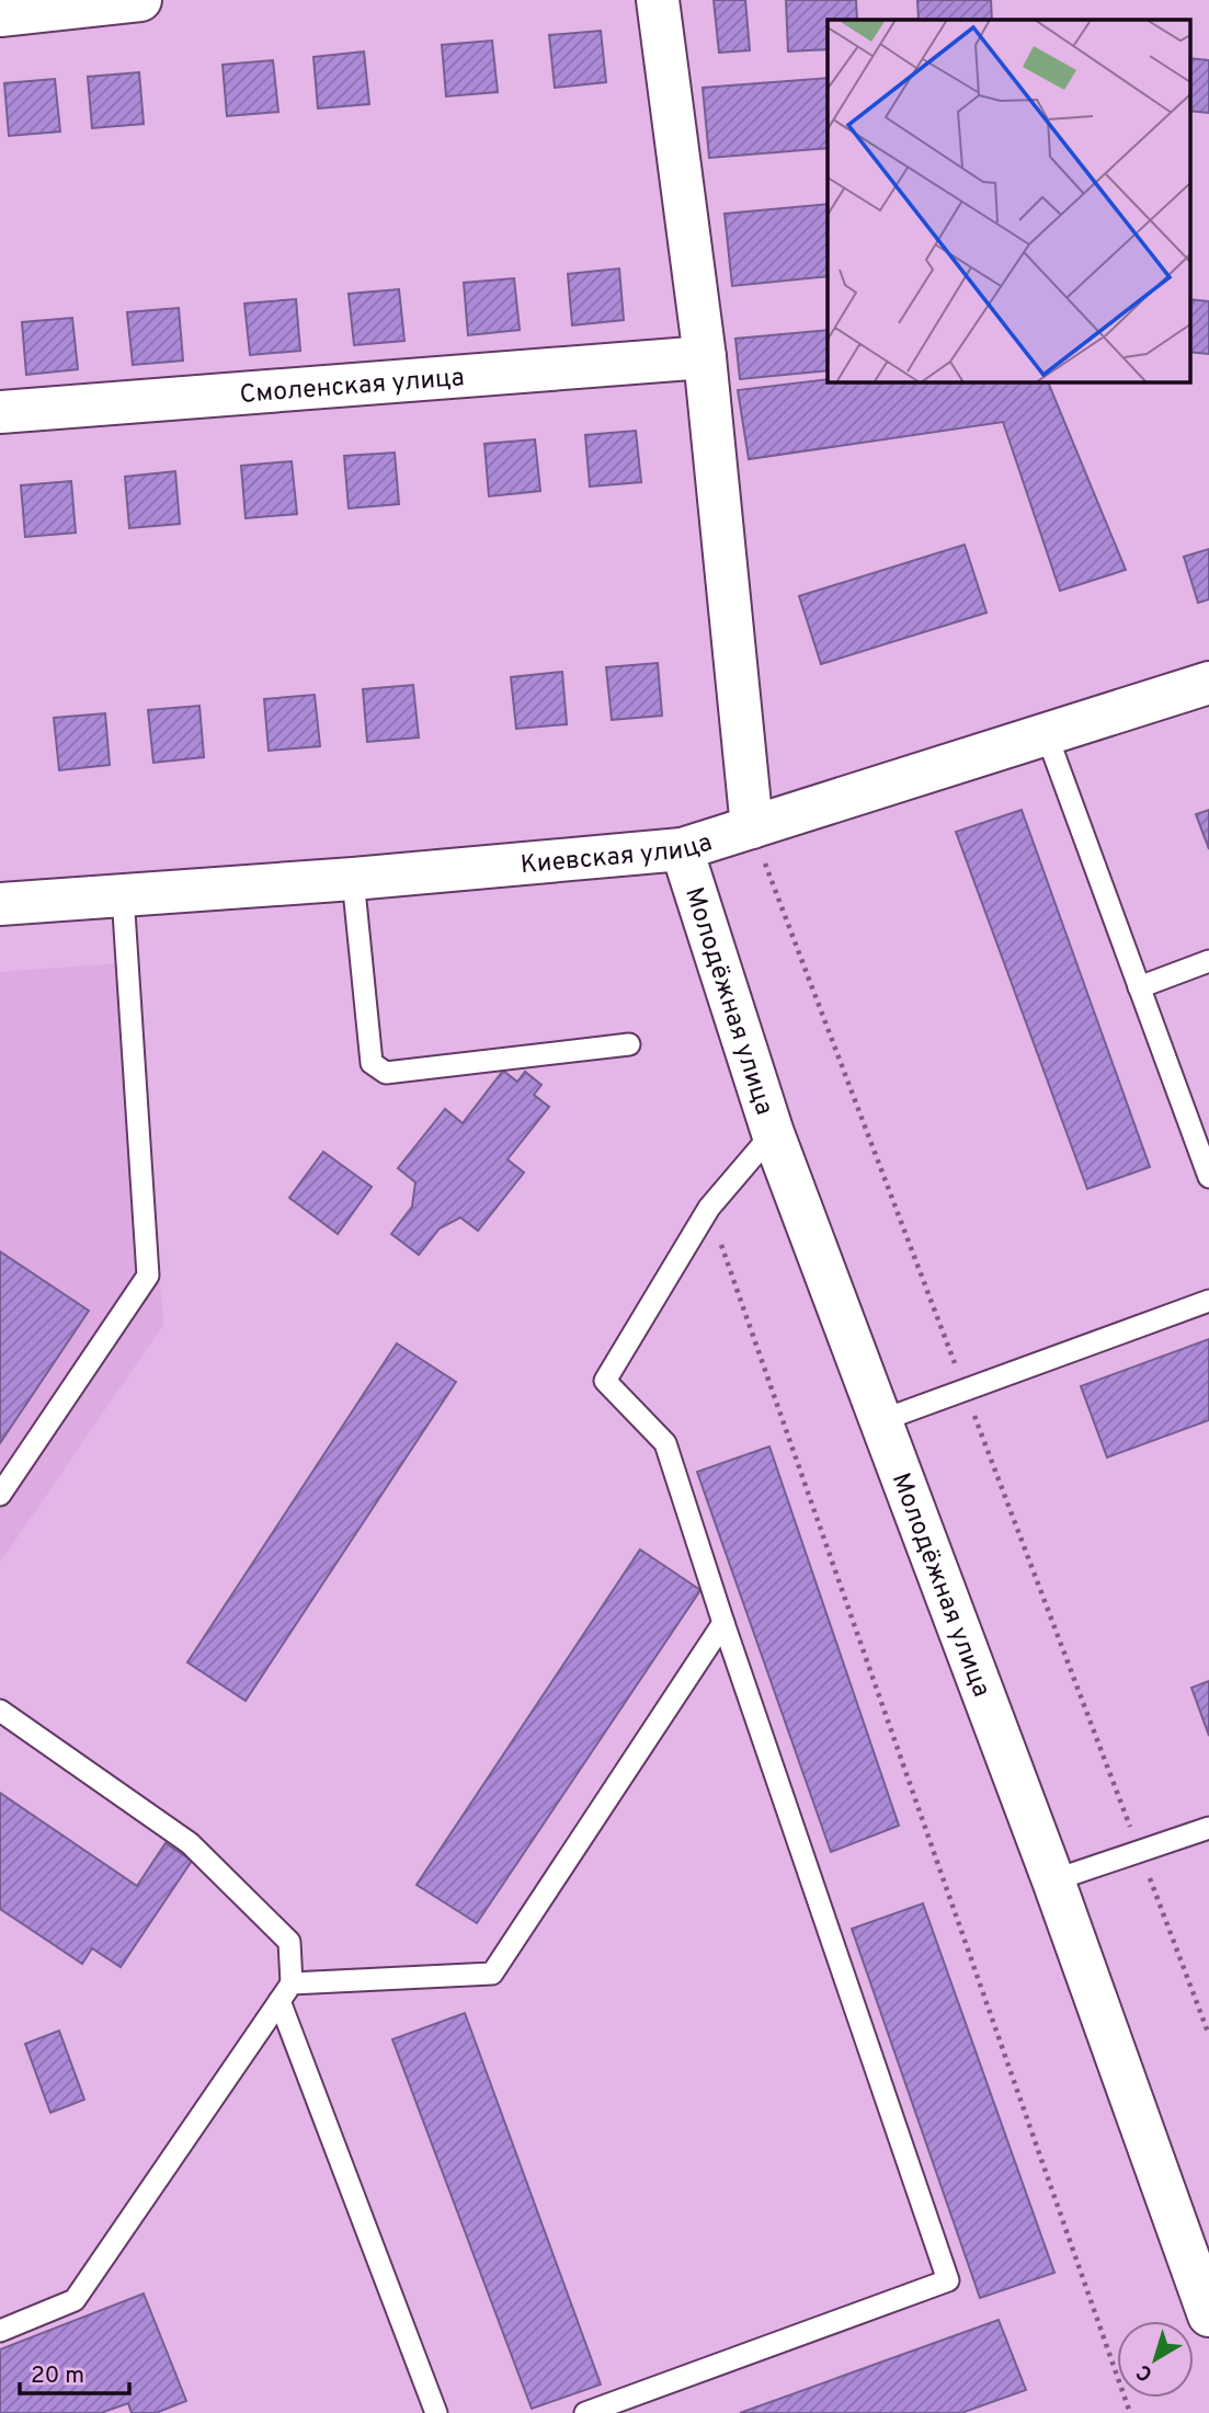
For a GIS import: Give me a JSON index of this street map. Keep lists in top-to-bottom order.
{
  "streets": {
    "street": ["Смоленская улица", "Киевская улица", "Молодёжная улица"]
  },
  "crossings": [
    ["Киевская улица", "Молодёжная улица"]
  ],
  "scale_bar": "20 m",
  "north": "bottom left"
}
